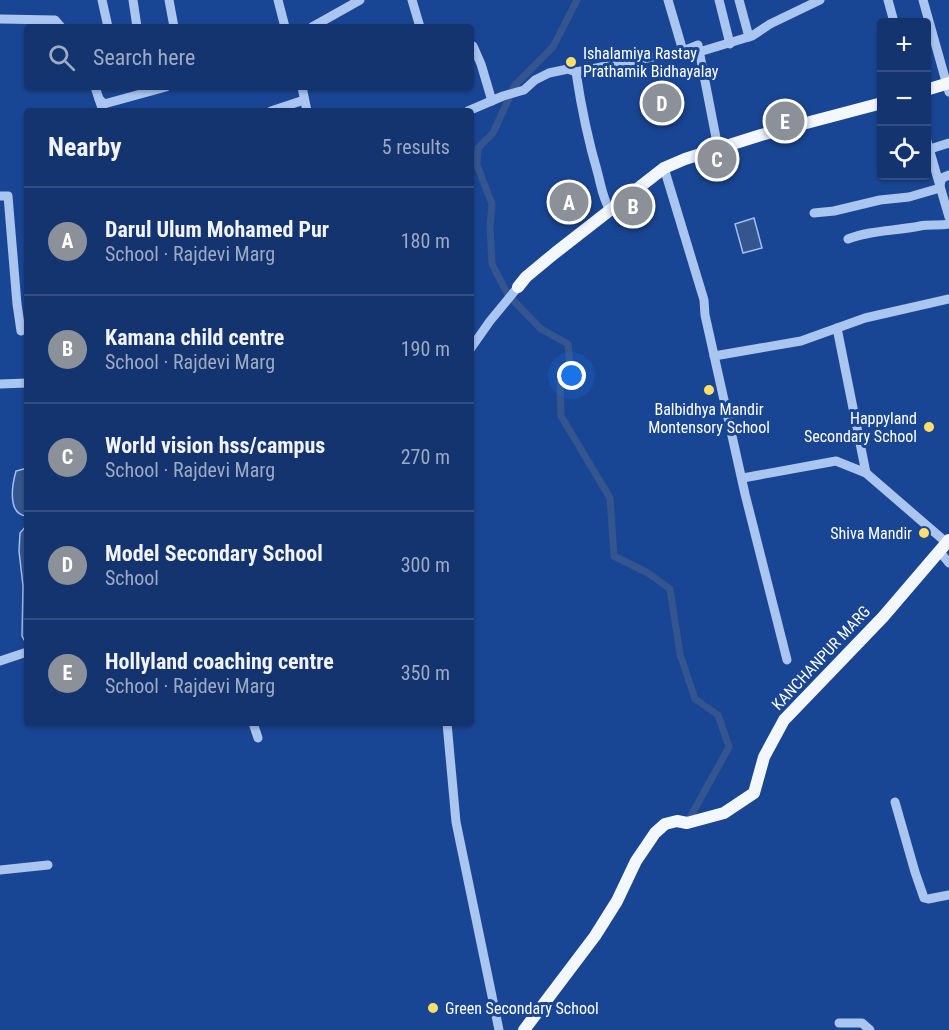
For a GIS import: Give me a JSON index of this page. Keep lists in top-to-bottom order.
{
  "streets": {
    "main road": ["KANCHANPUR MARG"]
  },
  "places": [
    "Ishalamiya Rastay Prathamik Bidhayalay",
    "Balbidhya Mandir Montensory School",
    "Happyland Secondary School",
    "Shiva Mandir",
    "Green Secondary School"
  ],
  "page": {
    "map_buttons": ["+", "−"],
    "search": "Search here",
    "pins": [
      "D",
      "E",
      "C",
      "A",
      "B"
    ],
    "heading": ["Nearby", "5 results"],
    "list": [
      {
        "mark": "A",
        "name": "Darul Ulum Mohamed Pur",
        "note": "School · Rajdevi Marg",
        "value": "180 m"
      },
      {
        "mark": "B",
        "name": "Kamana child centre",
        "note": "School · Rajdevi Marg",
        "value": "190 m"
      },
      {
        "mark": "C",
        "name": "World vision hss/campus",
        "note": "School · Rajdevi Marg",
        "value": "270 m"
      },
      {
        "mark": "D",
        "name": "Model Secondary School",
        "note": "School",
        "value": "300 m"
      },
      {
        "mark": "E",
        "name": "Hollyland coaching centre",
        "note": "School · Rajdevi Marg",
        "value": "350 m"
      }
    ]
  }
}
